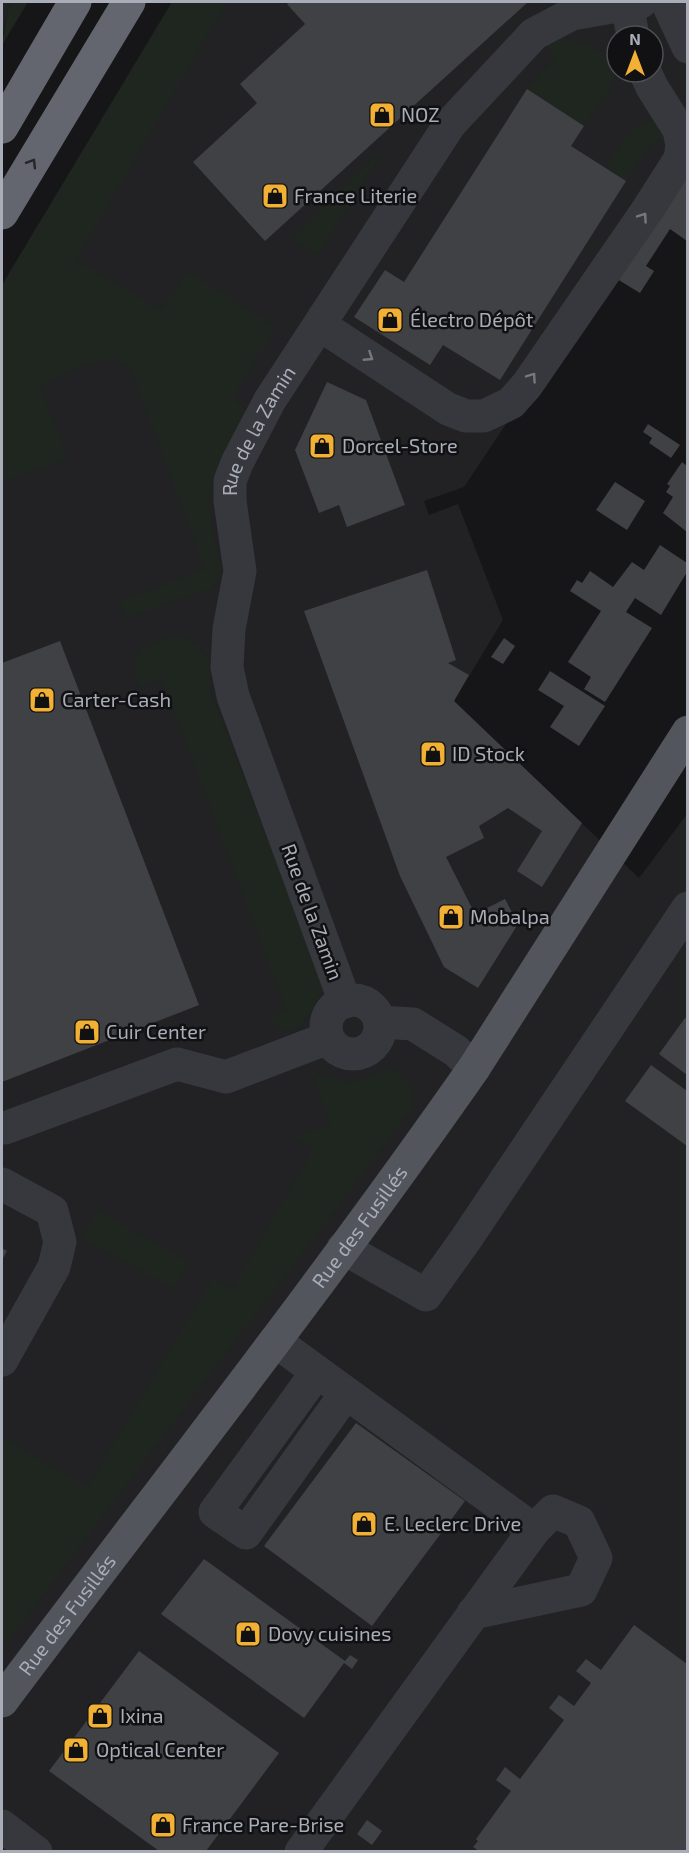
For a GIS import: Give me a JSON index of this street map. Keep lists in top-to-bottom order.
{
  "streets": {
    "main road": ["Rue des Fusillés"],
    "street": ["Rue de la Zamin"]
  },
  "places": {
    "shop": [
      "NOZ",
      "France Literie",
      "Électro Dépôt",
      "Dorcel-Store",
      "Carter-Cash",
      "ID Stock",
      "Mobalpa",
      "Cuir Center",
      "E. Leclerc Drive",
      "Dovy cuisines",
      "Ixina",
      "Optical Center",
      "France Pare-Brise"
    ]
  },
  "north": "top"
}
